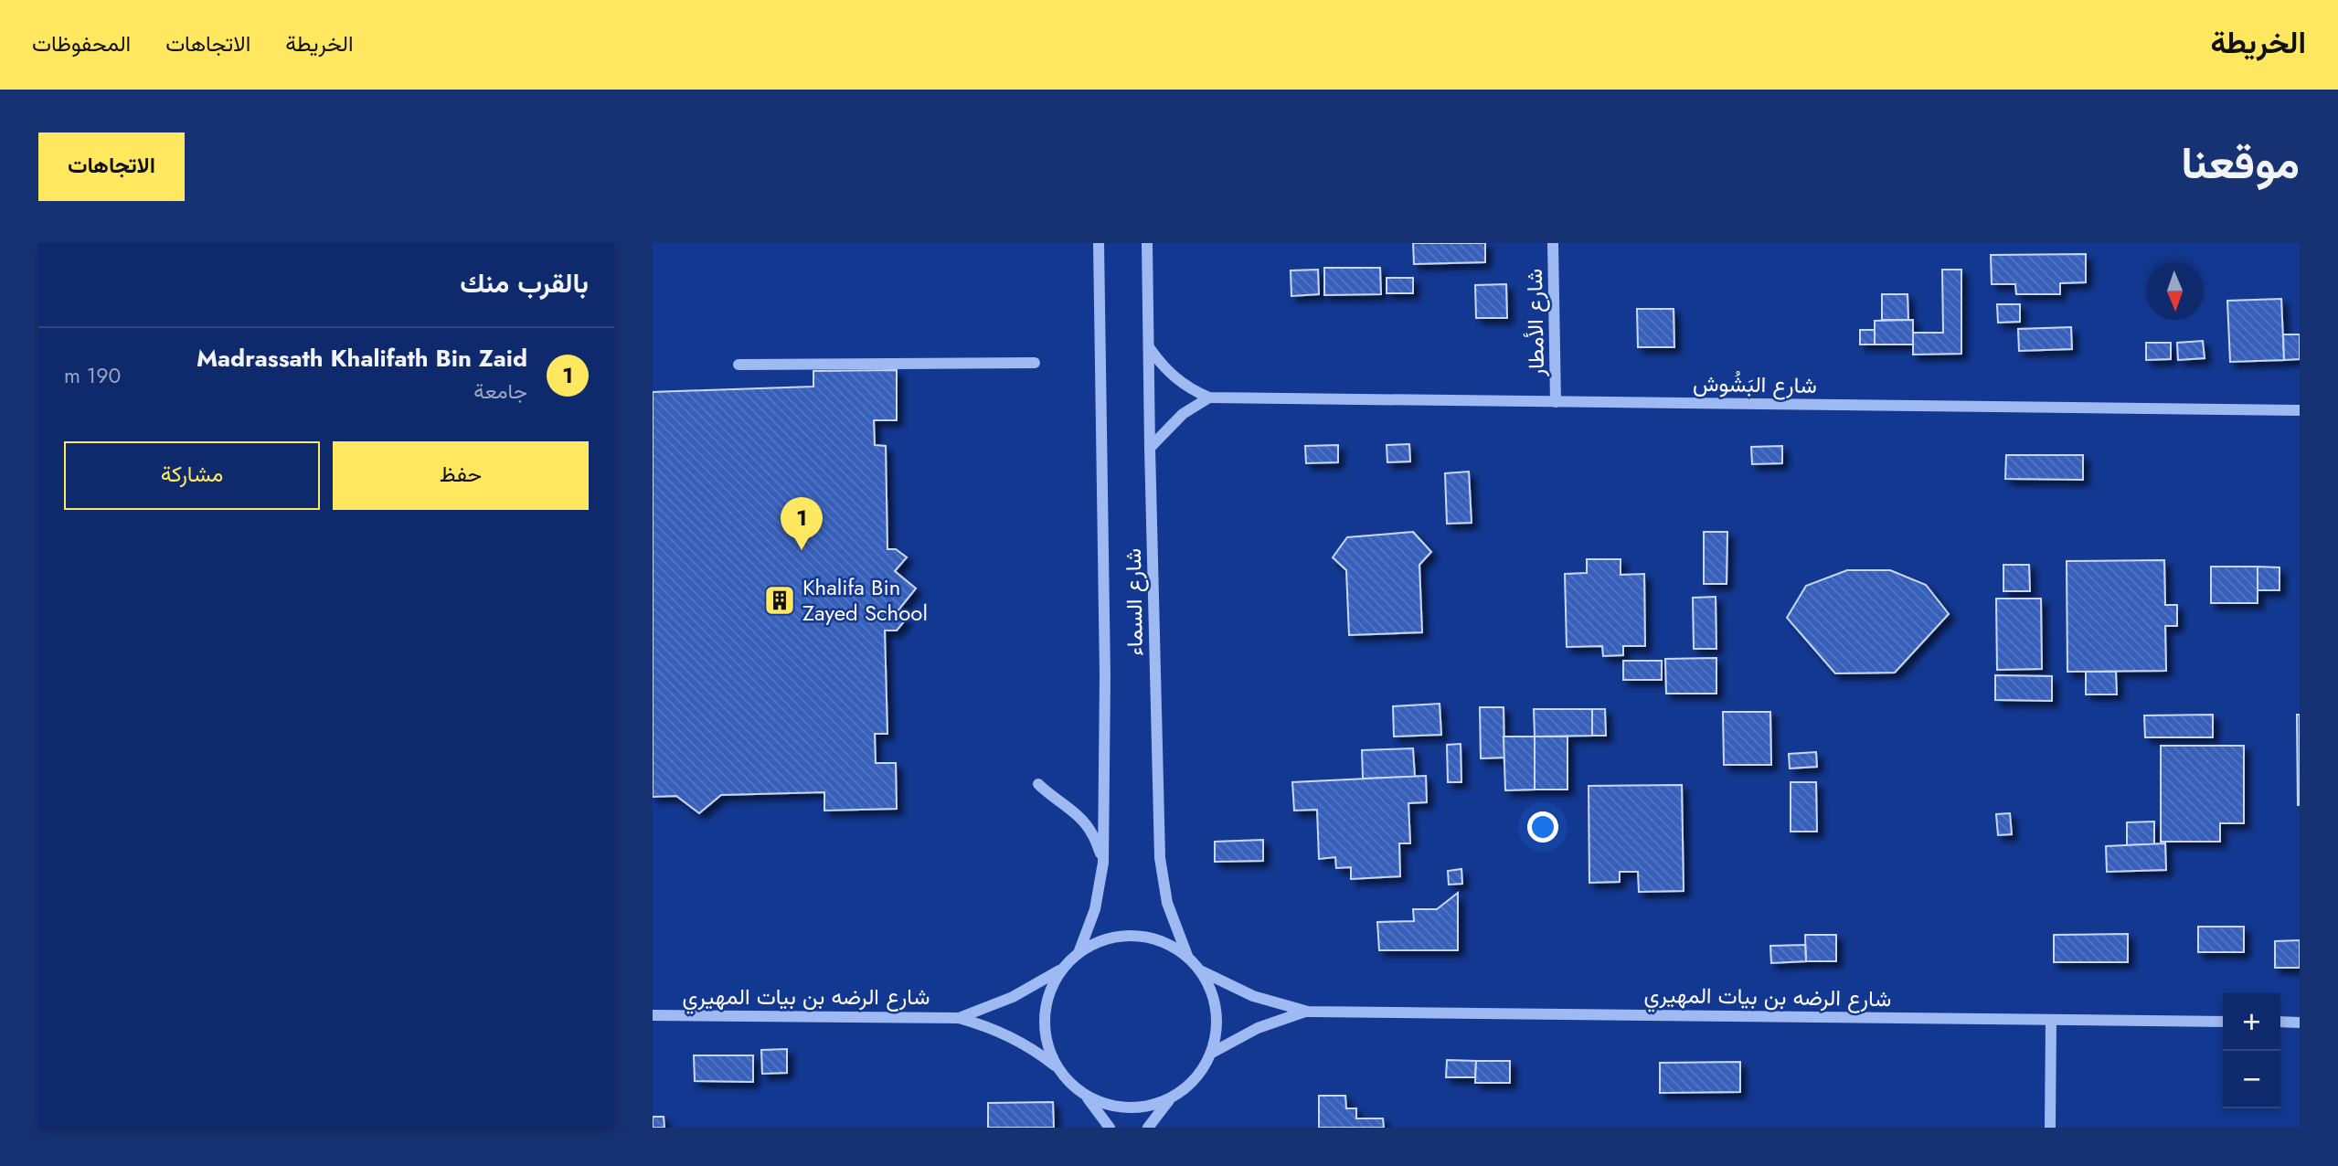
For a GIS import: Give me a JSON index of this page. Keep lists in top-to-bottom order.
{
  "streets": {
    "street": [
      "شارع الأمطار",
      "شارع البَشُوش",
      "شارع السماء",
      "شارع الرضه بن بيات المهيري"
    ]
  },
  "crossings": [
    ["شارع الأمطار", "شارع البَشُوش"],
    ["شارع البَشُوش", "شارع السماء"],
    ["شارع السماء", "شارع الرضه بن بيات المهيري"]
  ],
  "places": {
    "building": ["Khalifa Bin Zayed School"]
  },
  "north": "bottom",
  "page": {
    "header": "الخريطة",
    "nav": ["الخريطة", "الاتجاهات", "المحفوظات"],
    "title": "موقعنا",
    "buttons": [
      "الاتجاهات",
      ["حفظ", "مشاركة"]
    ],
    "heading": "بالقرب منك",
    "list": [
      {
        "mark": "1",
        "name": "Madrassath Khalifath Bin Zaid",
        "note": "جامعة",
        "value": "190 m"
      }
    ],
    "pins": "1",
    "map_buttons": ["+", "−"]
  }
}
